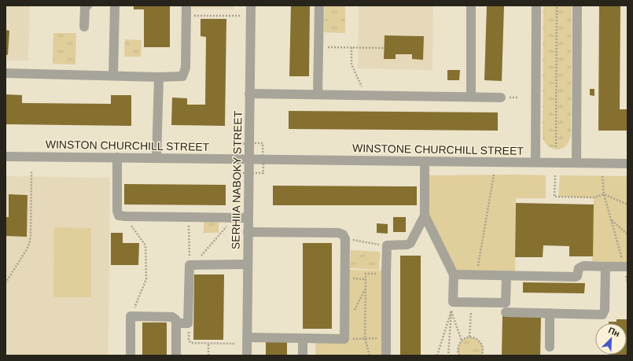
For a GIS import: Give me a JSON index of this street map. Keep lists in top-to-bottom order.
{
  "streets": {
    "street": ["WINSTON CHURCHILL STREET", "WINSTONE CHURCHILL STREET", "SERHIIA NABOKY STREET"]
  },
  "crossings": [
    ["WINSTON CHURCHILL STREET", "WINSTONE CHURCHILL STREET"],
    ["WINSTON CHURCHILL STREET", "SERHIIA NABOKY STREET"],
    ["WINSTONE CHURCHILL STREET", "SERHIIA NABOKY STREET"]
  ],
  "north": "top right"
}
